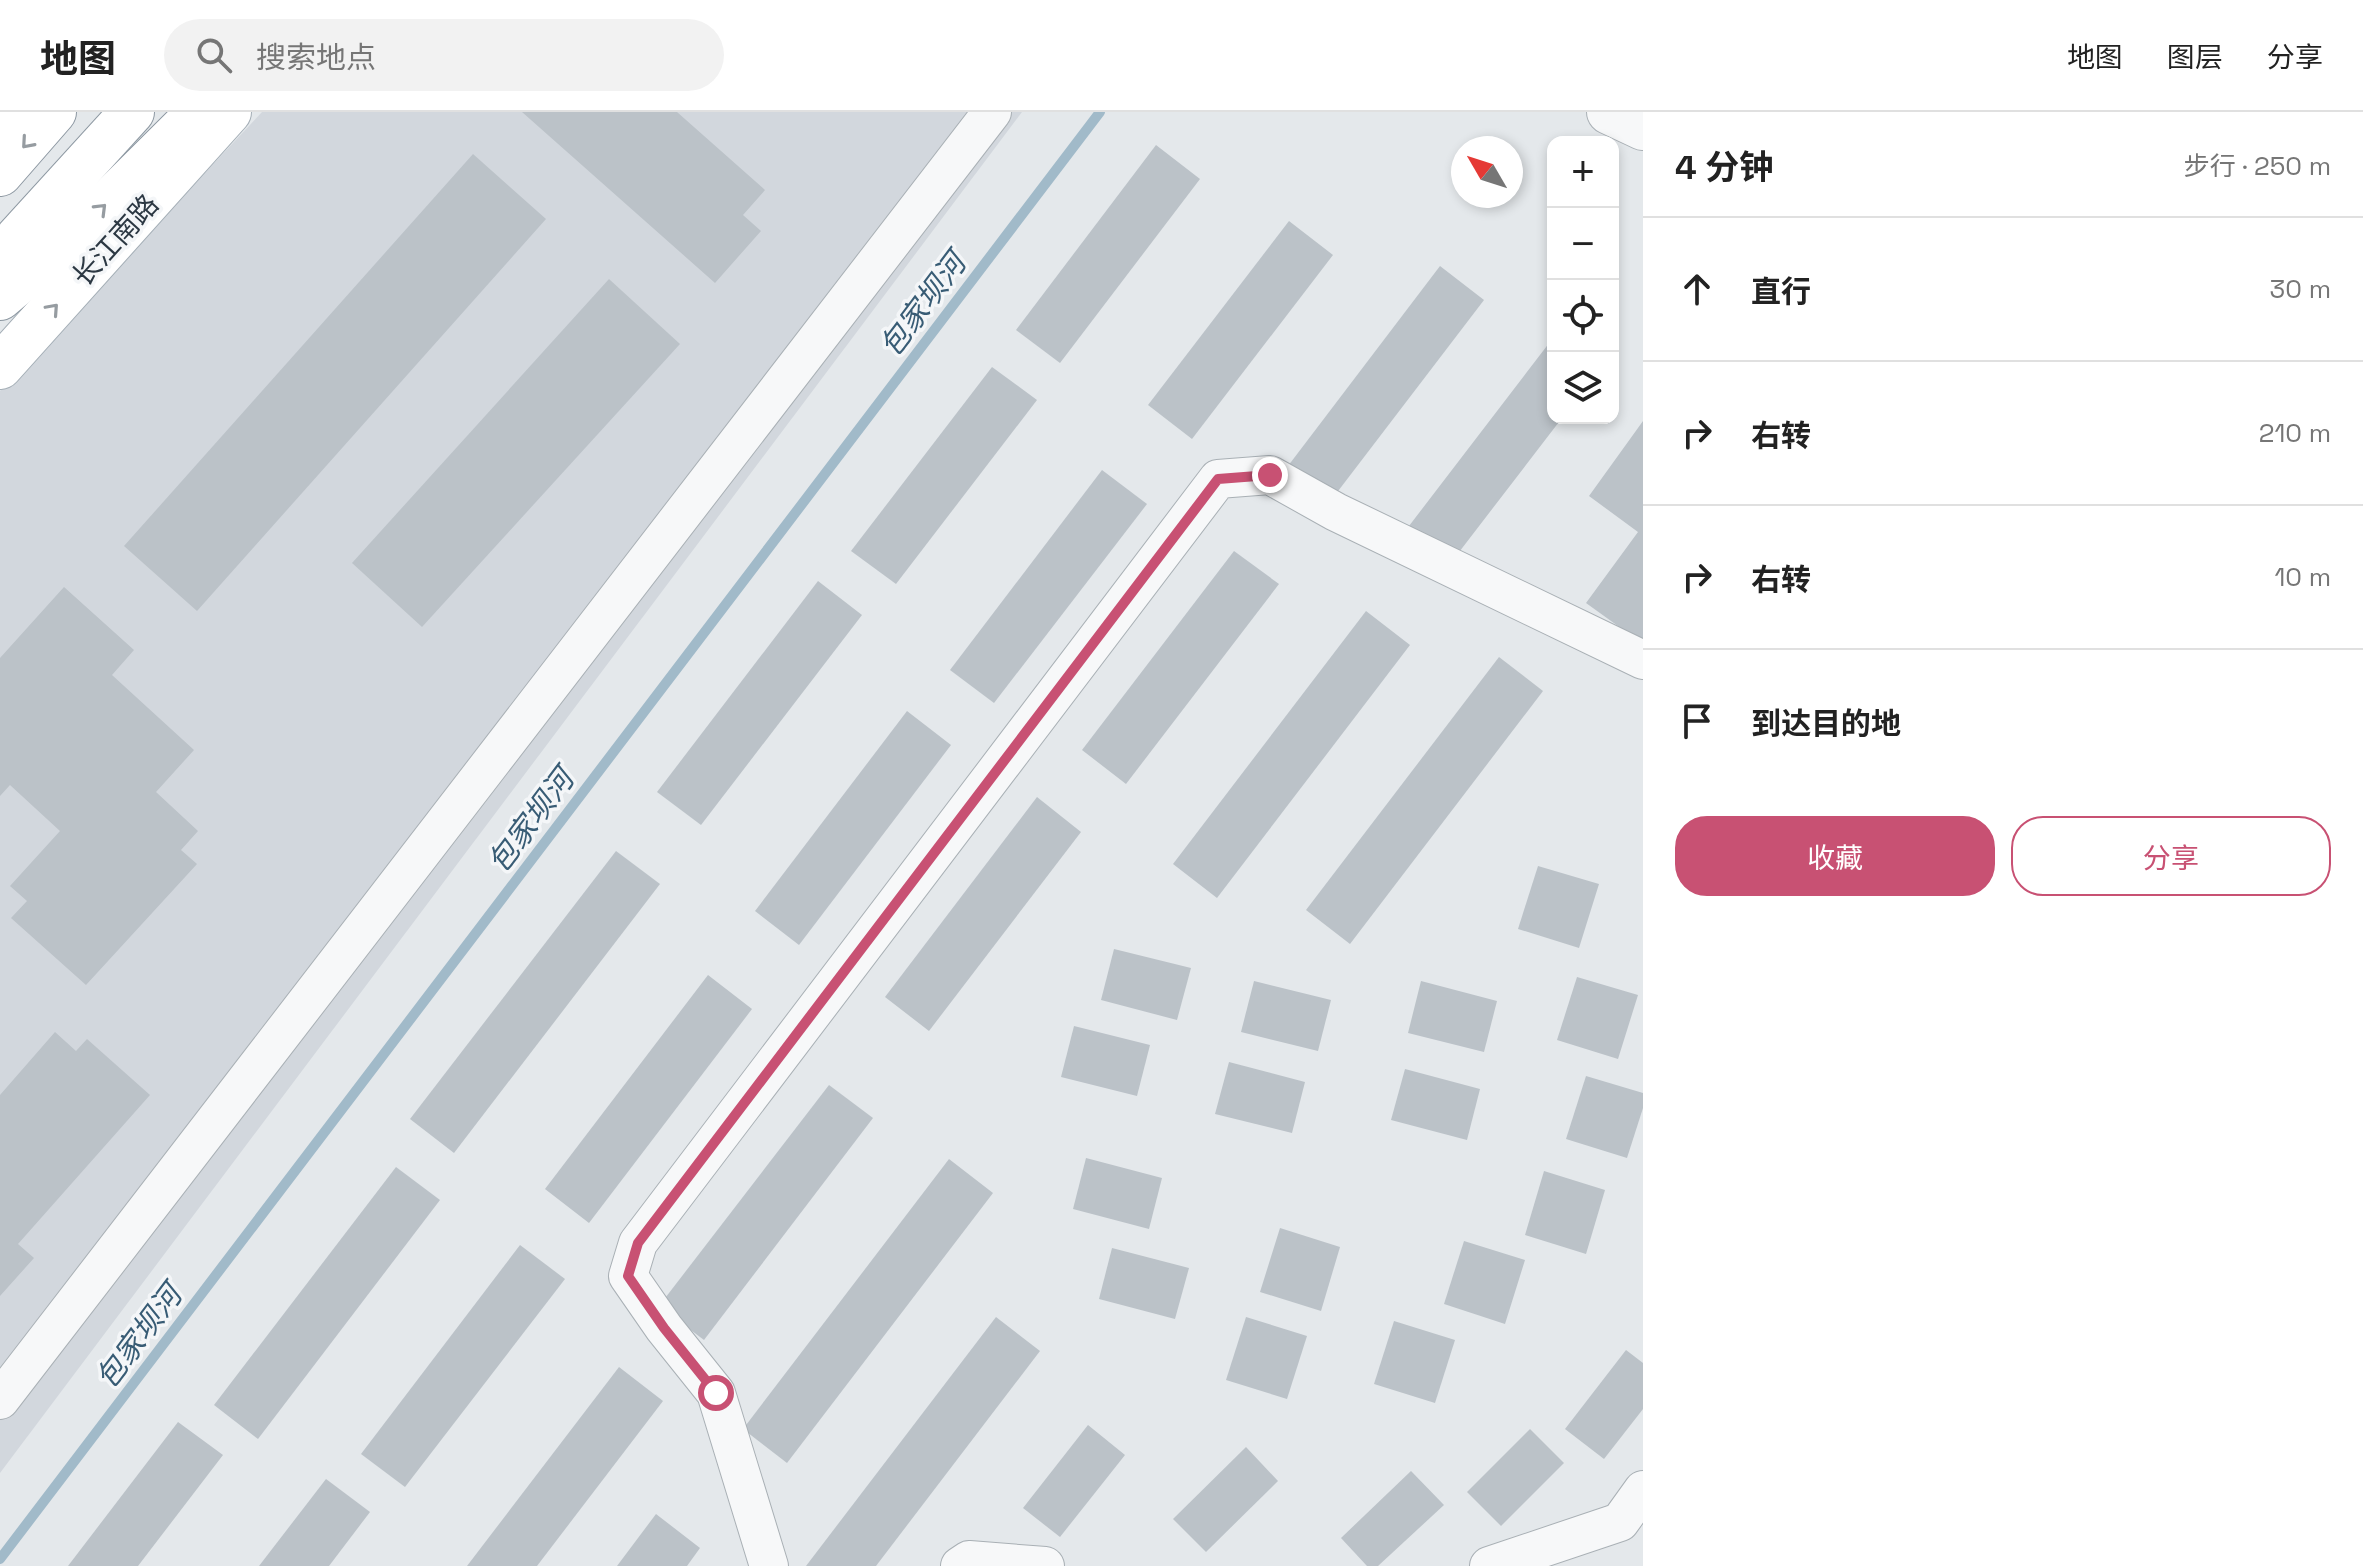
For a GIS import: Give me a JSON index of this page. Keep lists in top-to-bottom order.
{
  "streets": {
    "main road": ["长江南路"]
  },
  "water": ["包家坝河"],
  "north": "top left",
  "page": {
    "header": "地图",
    "search": "搜索地点",
    "nav": ["地图", "图层", "分享"],
    "heading": ["4 分钟", "步行 · 250 m"],
    "map_buttons": ["+", "−"],
    "list": [
      ["直行", "30 m"],
      ["右转", "210 m"],
      ["右转", "10 m"],
      "到达目的地"
    ],
    "buttons": ["收藏", "分享"]
  }
}
